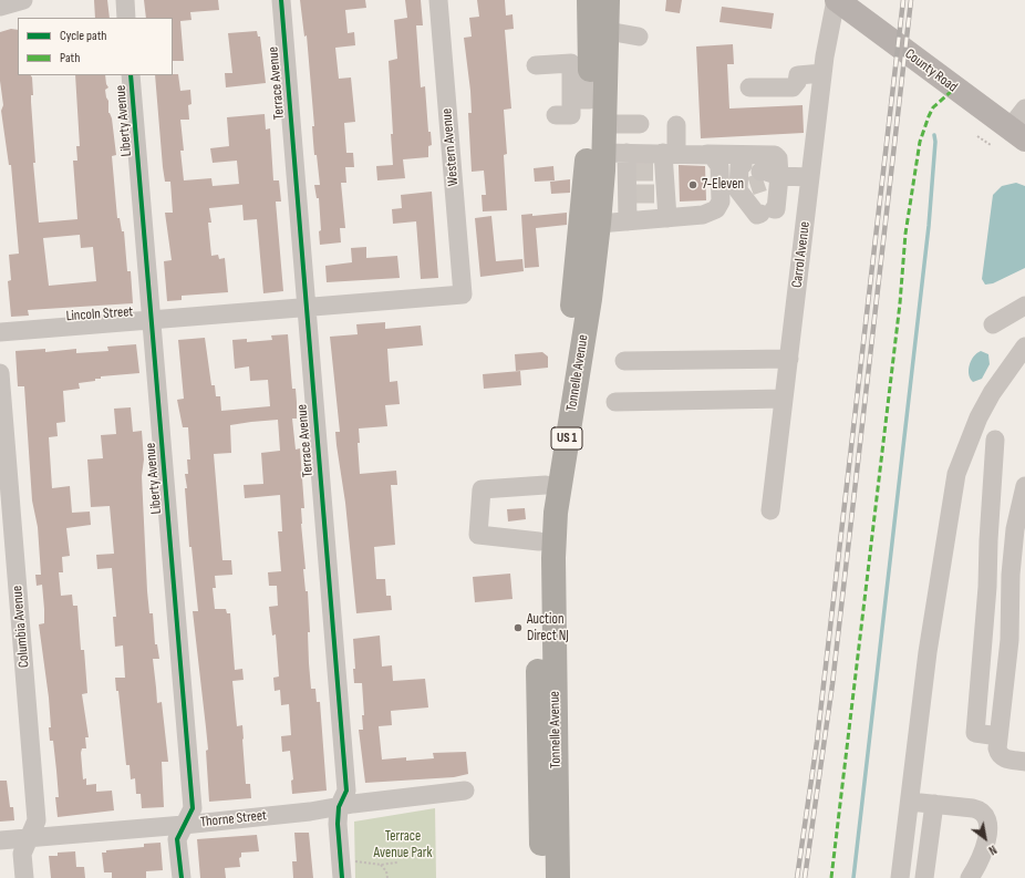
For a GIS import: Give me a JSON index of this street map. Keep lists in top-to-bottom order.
{
  "streets": {
    "highway": ["Tonnelle Avenue", "US 1"],
    "main road": ["County Road"],
    "street": [
      "Terrace Avenue",
      "Liberty Avenue",
      "Western Avenue",
      "Carrol Avenue",
      "Lincoln Street",
      "Columbia Avenue",
      "Thorne Street"
    ]
  },
  "crossings": [
    ["County Road", "Carrol Avenue"],
    ["Terrace Avenue", "Lincoln Street"],
    ["Terrace Avenue", "Thorne Street"],
    ["Liberty Avenue", "Lincoln Street"],
    ["Liberty Avenue", "Thorne Street"],
    ["Western Avenue", "Lincoln Street"],
    ["Columbia Avenue", "Thorne Street"]
  ],
  "parks": ["Terrace Avenue Park"],
  "places": ["7-Eleven", "Auction Direct NJ"],
  "legend": ["Cycle path", "Path"],
  "north": "bottom right"
}
